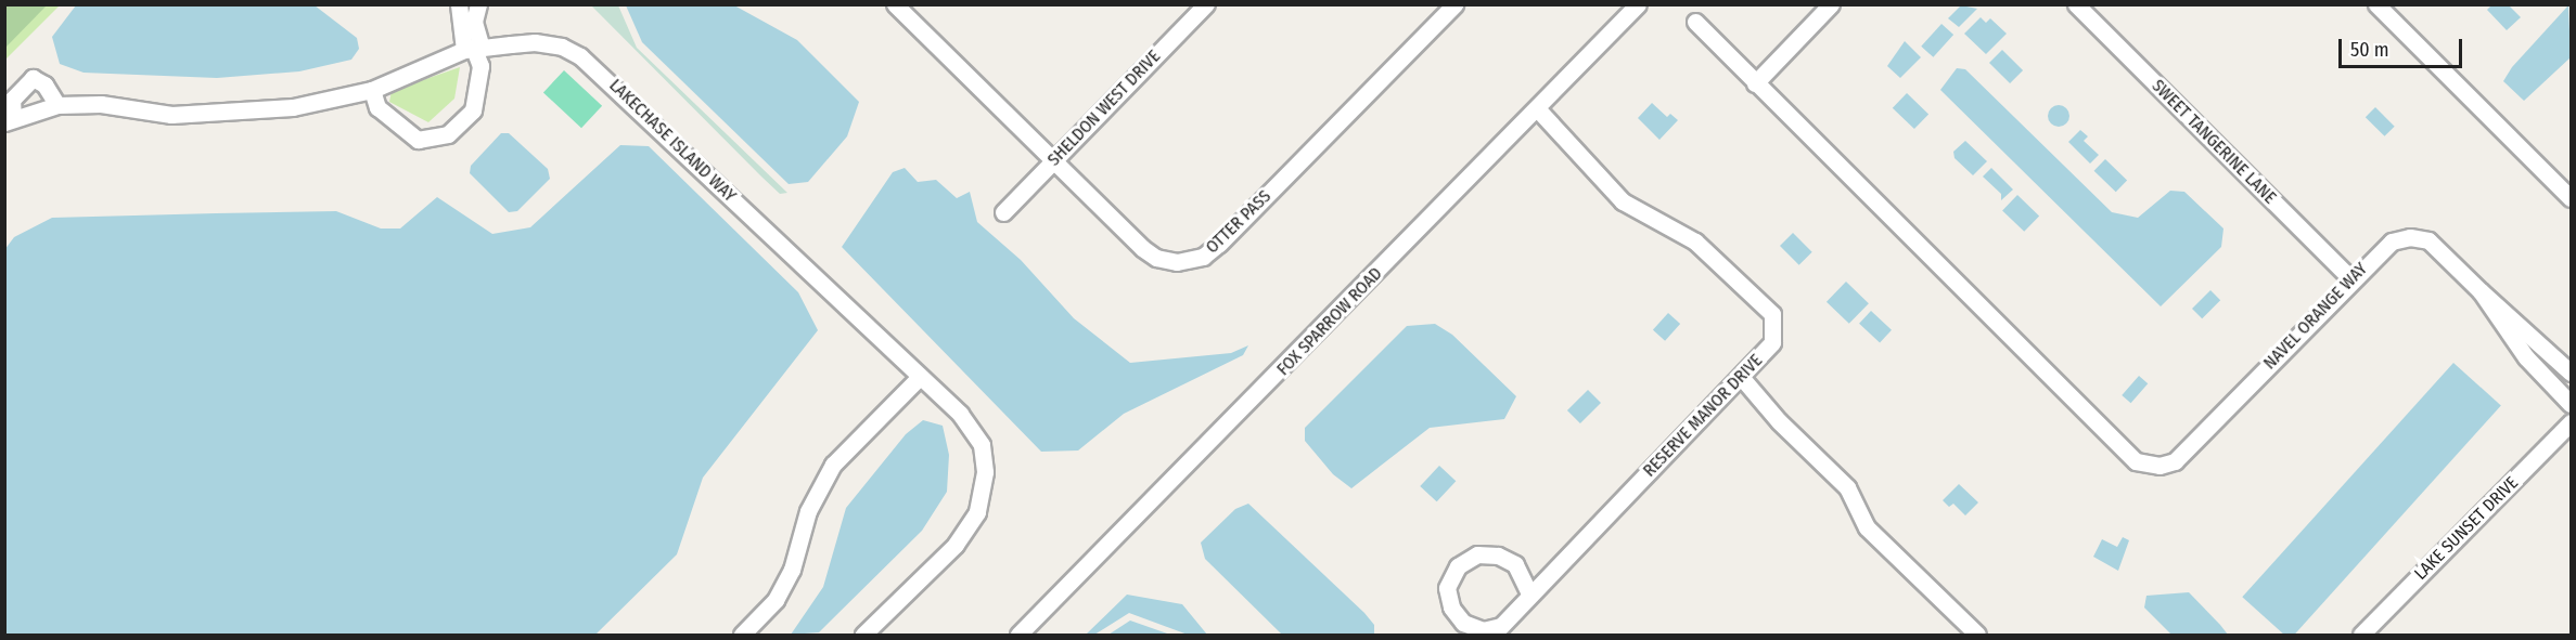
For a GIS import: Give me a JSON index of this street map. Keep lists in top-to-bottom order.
{
  "streets": {
    "street": [
      "SHELDON WEST DRIVE",
      "LAKECHASE ISLAND WAY",
      "SWEET TANGERINE LANE",
      "OTTER PASS",
      "NAVEL ORANGE WAY",
      "FOX SPARROW ROAD",
      "RESERVE MANOR DRIVE",
      "LAKE SUNSET DRIVE"
    ]
  },
  "crossings": [
    ["SHELDON WEST DRIVE", "OTTER PASS"],
    ["SWEET TANGERINE LANE", "NAVEL ORANGE WAY"],
    ["FOX SPARROW ROAD", "RESERVE MANOR DRIVE"]
  ],
  "scale_bar": "50 m"
}
